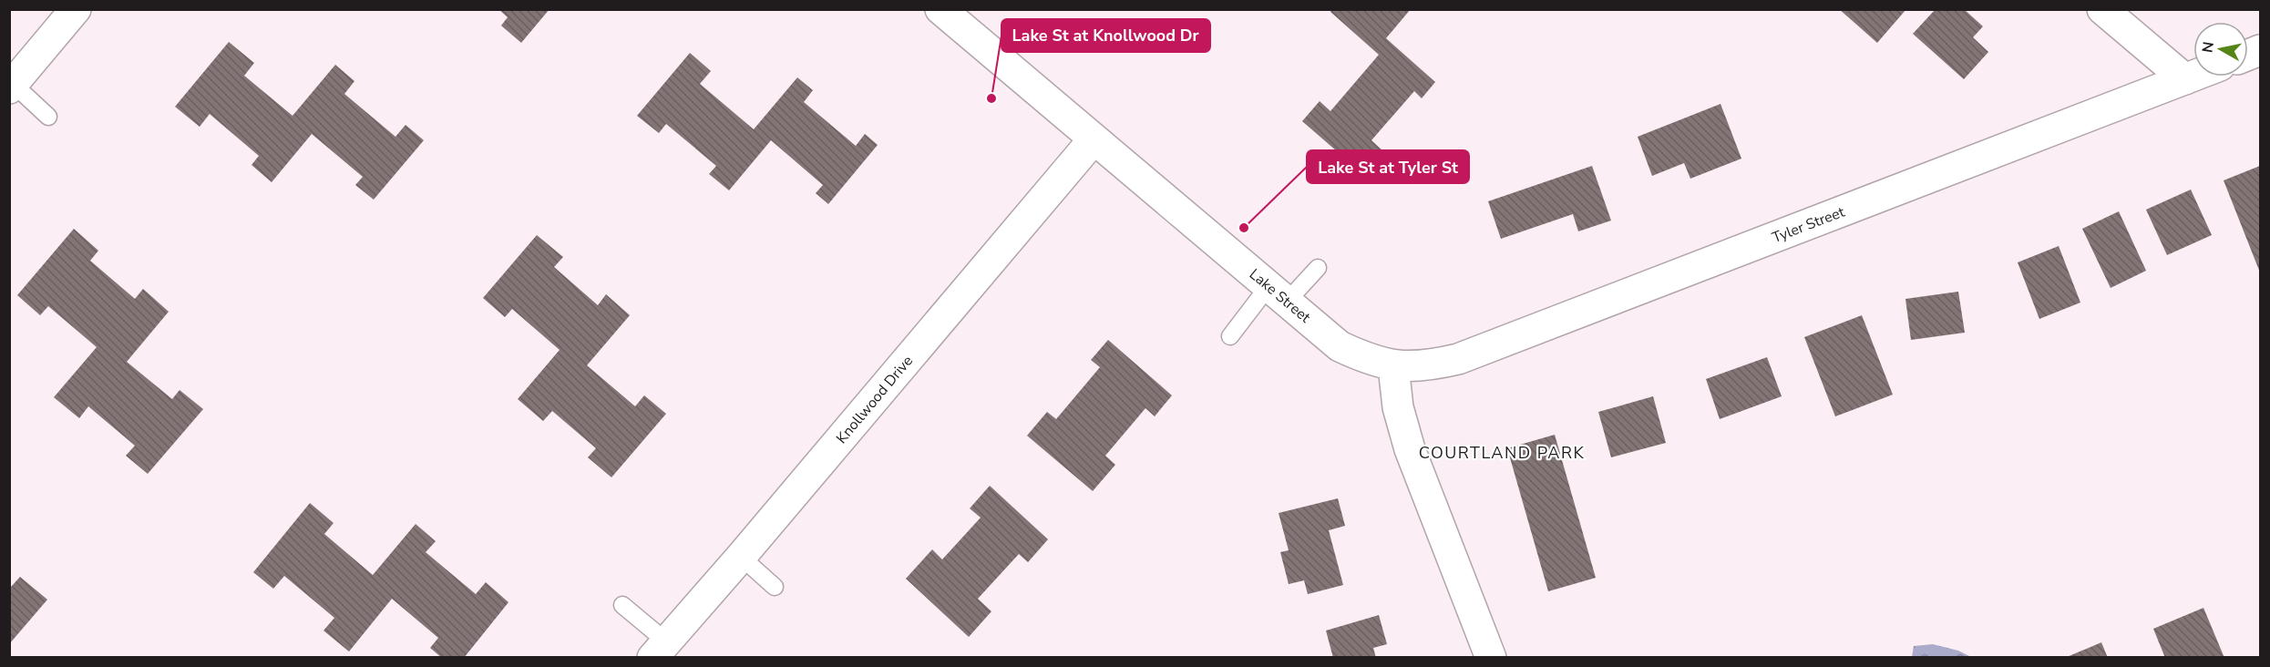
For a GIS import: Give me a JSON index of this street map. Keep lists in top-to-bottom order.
{
  "streets": {
    "street": ["Tyler Street", "Lake Street", "Knollwood Drive"]
  },
  "crossings": [
    ["Tyler Street", "Lake Street"],
    ["Lake Street", "Knollwood Drive"]
  ],
  "districts": ["COURTLAND PARK"],
  "places": ["Lake St at Knollwood Dr", "Lake St at Tyler St"],
  "north": "left"
}
